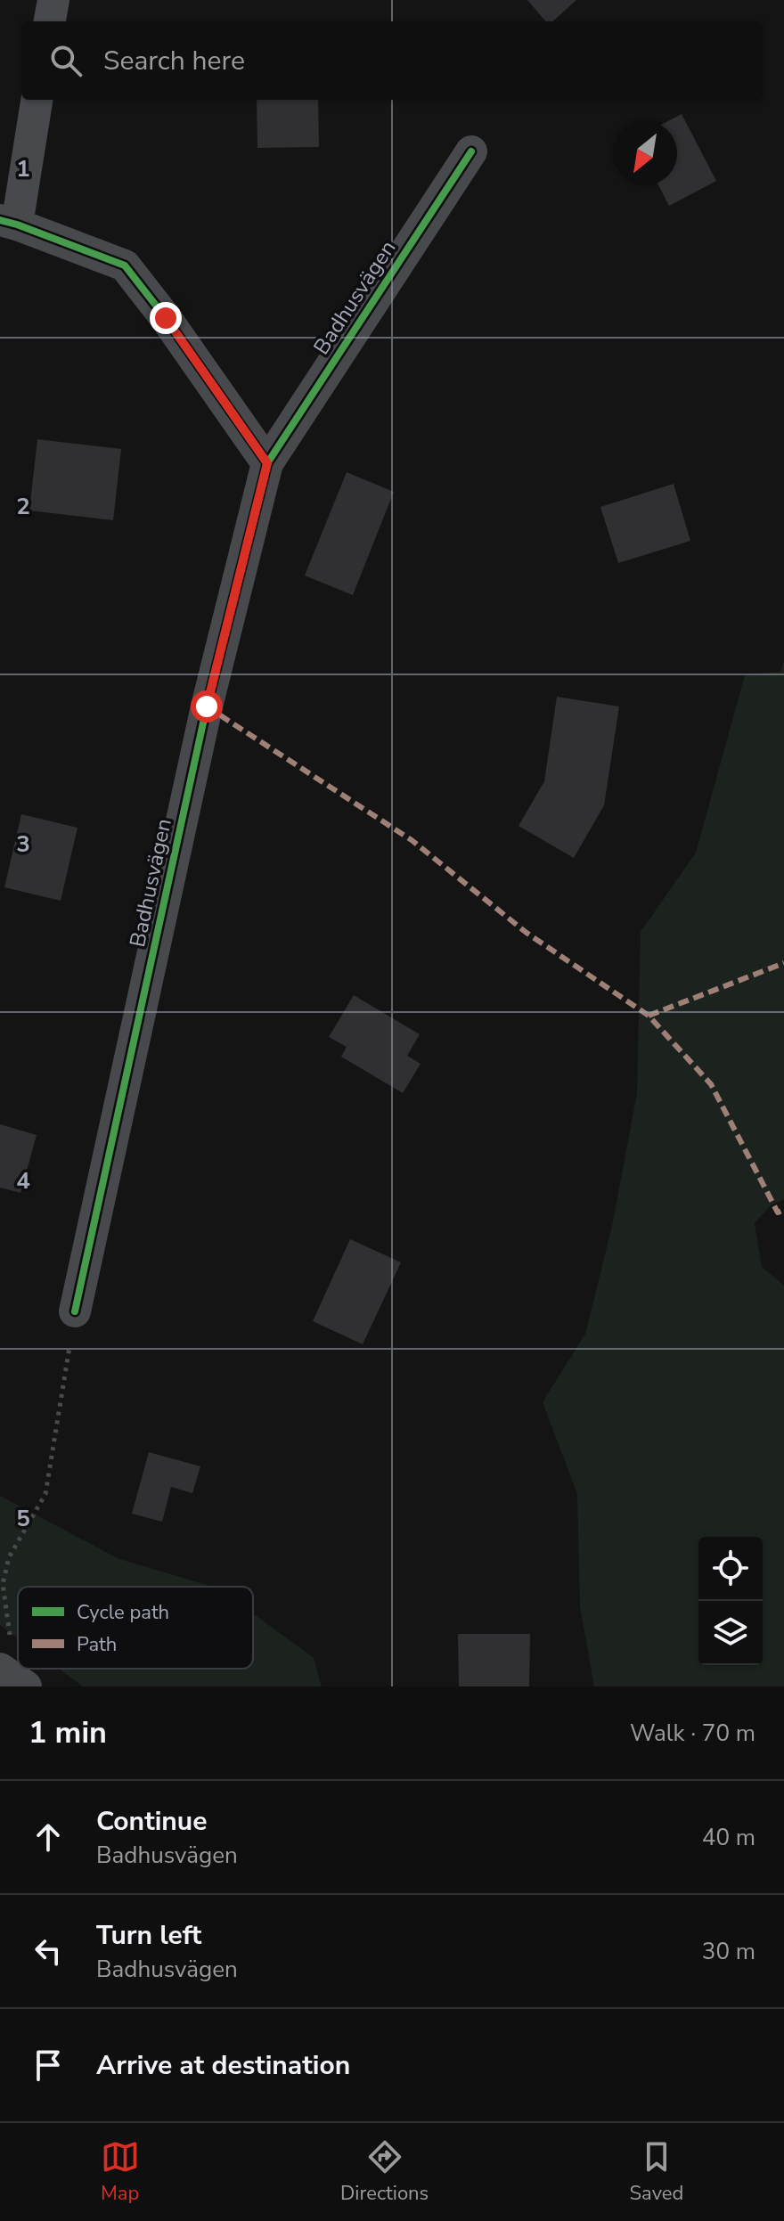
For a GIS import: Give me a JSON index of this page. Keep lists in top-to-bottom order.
{
  "streets": {
    "street": ["Badhusvägen"]
  },
  "legend": ["Cycle path", "Path"],
  "north": "bottom left",
  "page": {
    "search": "Search here",
    "heading": ["1 min", "Walk · 70 m"],
    "list": [
      ["Continue", "Badhusvägen", "40 m"],
      ["Turn left", "Badhusvägen", "30 m"],
      "Arrive at destination"
    ],
    "nav": ["Map", "Directions", "Saved"]
  },
  "grid": {
    "rows": [
      "1",
      "2",
      "3",
      "4",
      "5"
    ]
  }
}
